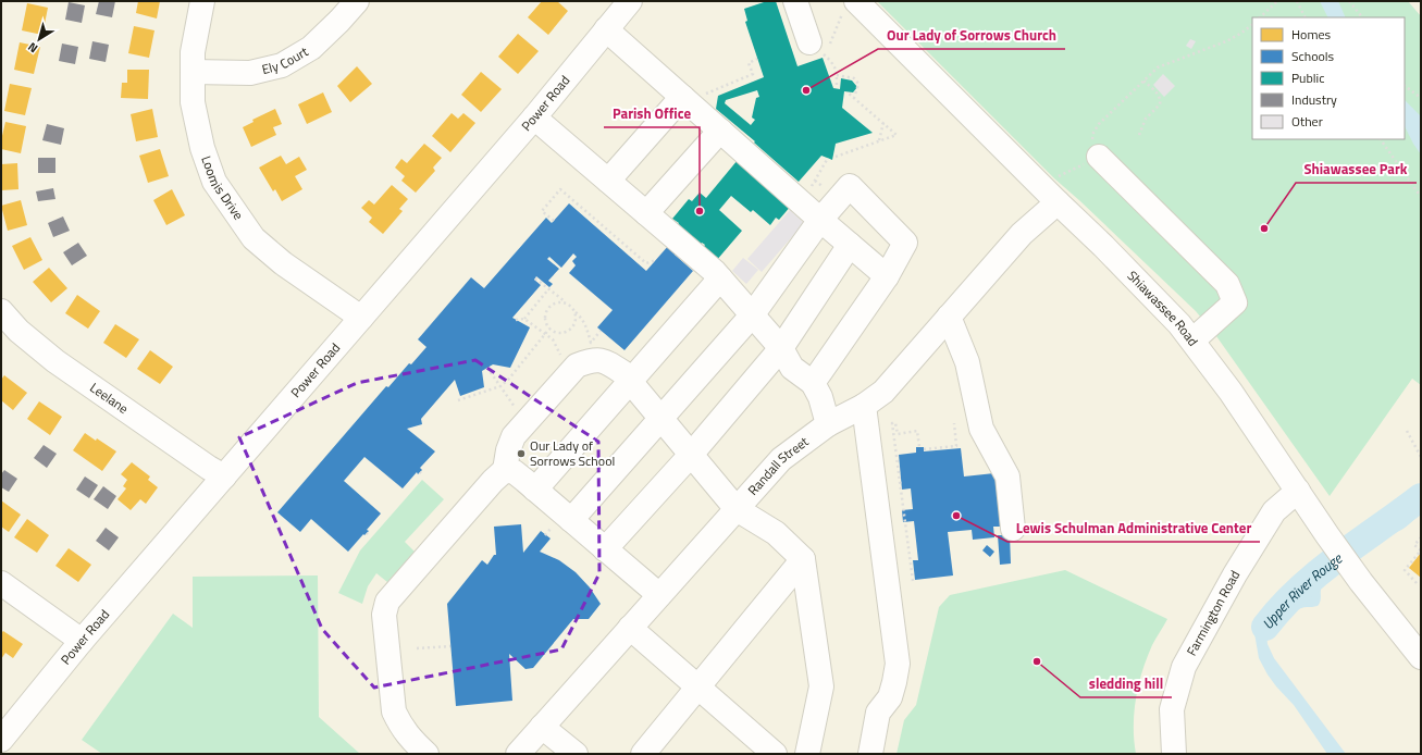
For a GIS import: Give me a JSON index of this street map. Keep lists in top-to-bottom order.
{
  "streets": {
    "street": [
      "Ely Court",
      "Power Road",
      "Loomis Drive",
      "Shiawassee Road",
      "Leelane",
      "Randall Street",
      "Farmington Road"
    ]
  },
  "crossings": [
    ["Ely Court", "Loomis Drive"],
    ["Power Road", "Loomis Drive"],
    ["Power Road", "Leelane"],
    ["Shiawassee Road", "Randall Street"],
    ["Shiawassee Road", "Farmington Road"]
  ],
  "water": ["Upper River Rouge"],
  "places": [
    "Our Lady of Sorrows Church",
    "Parish Office",
    "Shiawassee Park",
    "Our Lady of Sorrows School",
    "Lewis Schulman Administrative Center",
    "sledding hill"
  ],
  "legend": [
    "Homes",
    "Schools",
    "Public",
    "Industry",
    "Other"
  ],
  "north": "bottom left"
}
